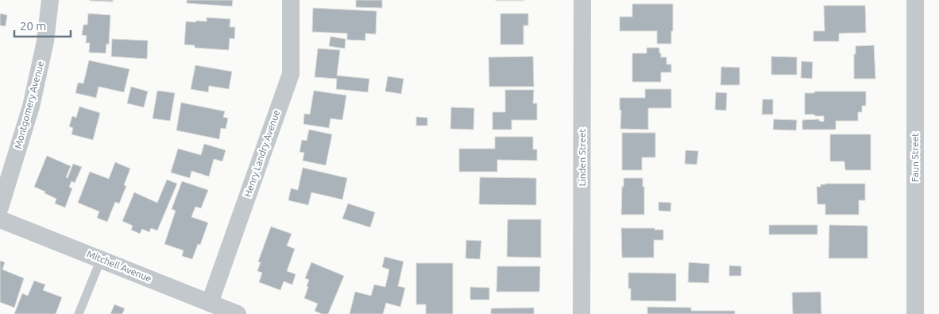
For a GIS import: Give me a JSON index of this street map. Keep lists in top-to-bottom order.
{
  "streets": {
    "street": [
      "Montgomery Avenue",
      "Henry Landry Avenue",
      "Linden Street",
      "Faun Street",
      "Mitchell Avenue"
    ]
  },
  "crossings": [
    ["Henry Landry Avenue", "Mitchell Avenue"]
  ],
  "scale_bar": "20 m"
}
